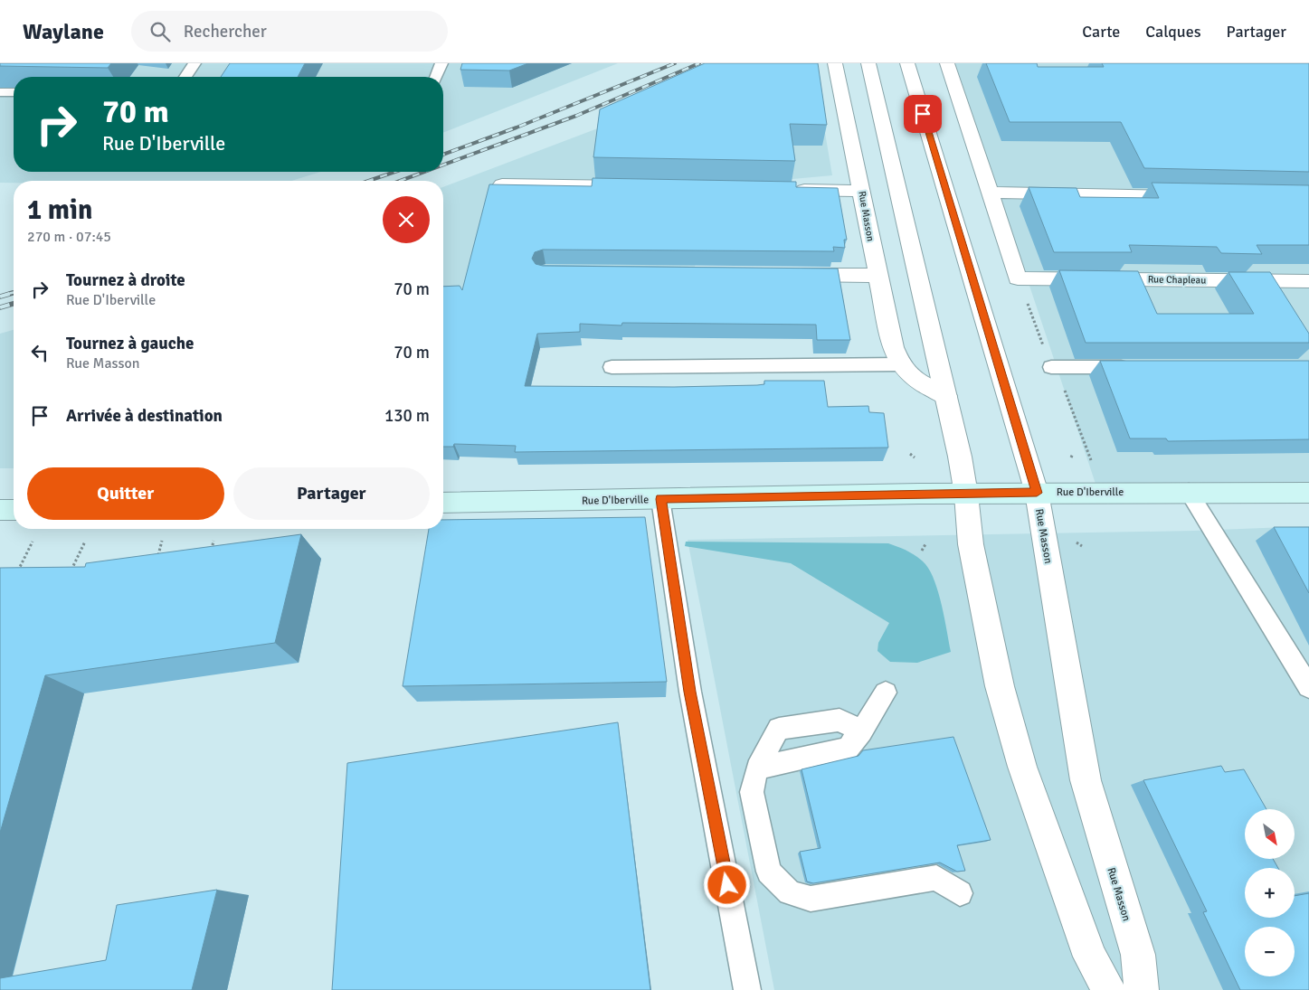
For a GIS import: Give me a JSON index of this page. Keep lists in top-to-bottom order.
{
  "streets": {
    "main road": ["Rue D'Iberville"],
    "street": ["Rue Masson", "Rue Chapleau"]
  },
  "crossings": [
    ["Rue Masson", "Rue D'Iberville"]
  ],
  "north": "bottom right",
  "page": {
    "header": "Waylane",
    "search": "Rechercher",
    "nav": ["Carte", "Calques", "Partager"],
    "turn": ["70 m", "Rue D'Iberville"],
    "heading": ["1 min", "270 m · 07:45"],
    "list": [
      {
        "name": "Tournez à droite",
        "note": "Rue D'Iberville",
        "value": "70 m"
      },
      {
        "name": "Tournez à gauche",
        "note": "Rue Masson",
        "value": "70 m"
      },
      {
        "name": "Arrivée à destination",
        "value": "130 m"
      }
    ],
    "buttons": ["Quitter", "Partager"],
    "map_buttons": ["+", "−"]
  }
}
